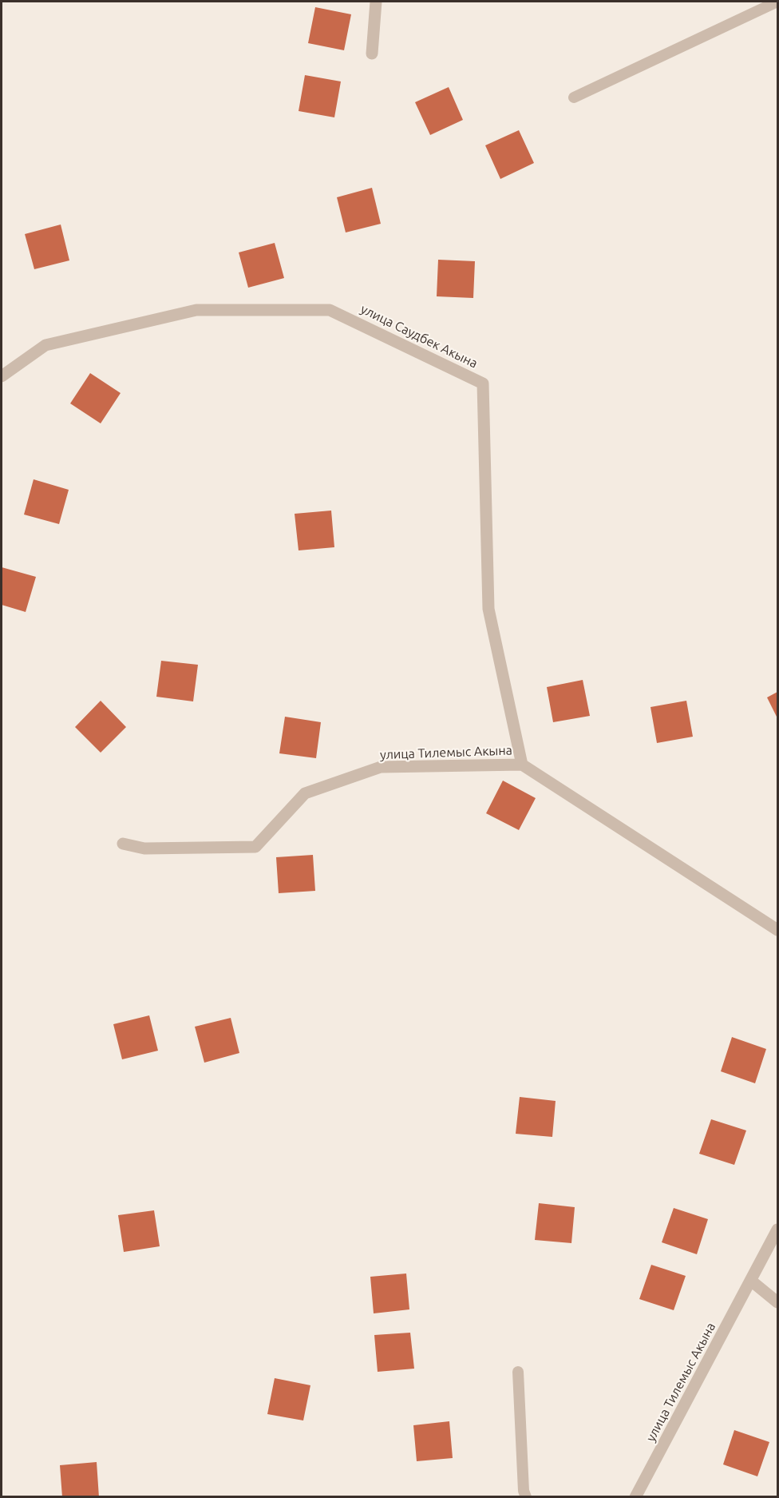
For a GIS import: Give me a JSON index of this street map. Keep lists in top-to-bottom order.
{
  "streets": {
    "street": ["улица Саудбек Акына", "улица Тилемыс Акына"]
  },
  "crossings": [
    ["улица Саудбек Акына", "улица Тилемыс Акына"]
  ]
}
